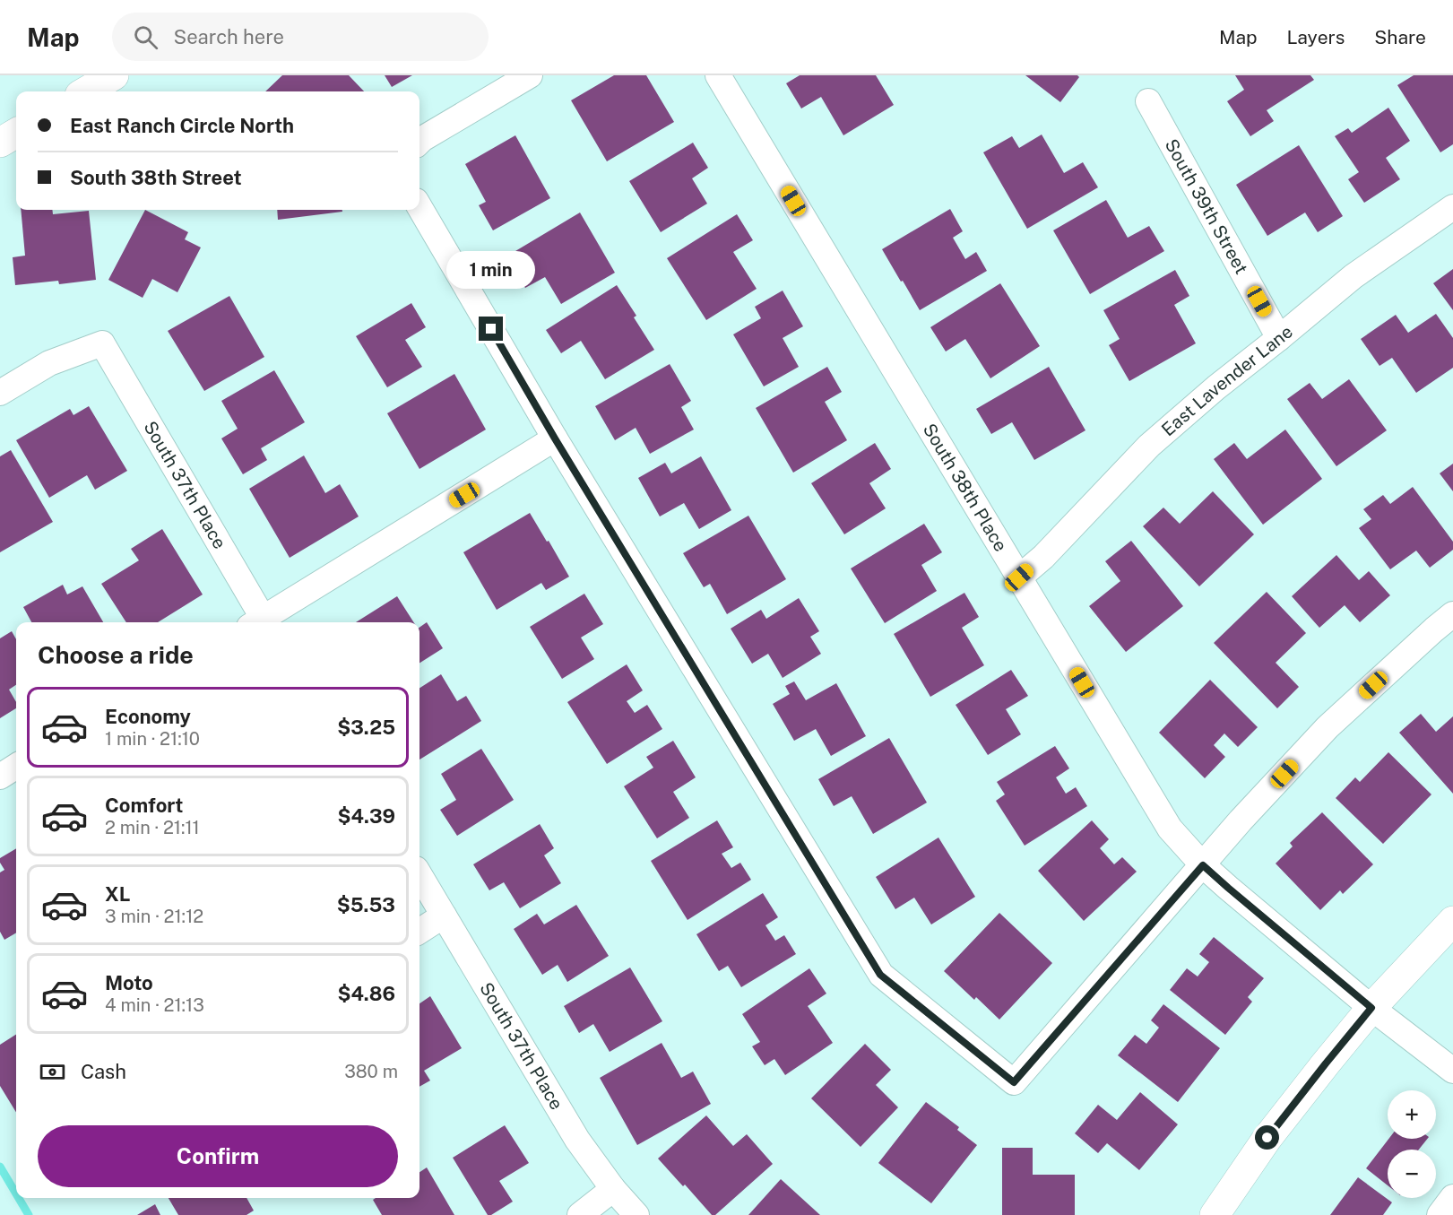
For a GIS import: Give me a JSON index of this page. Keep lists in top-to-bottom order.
{
  "streets": {
    "street": [
      "South 39th Street",
      "East Lavender Lane",
      "South 37th Place",
      "South 38th Place"
    ]
  },
  "crossings": [
    ["South 39th Street", "East Lavender Lane"],
    ["East Lavender Lane", "South 38th Place"]
  ],
  "page": {
    "header": "Map",
    "search": "Search here",
    "nav": ["Map", "Layers", "Share"],
    "banner": ["East Ranch Circle North", "South 38th Street"],
    "bubble": "1 min",
    "heading": "Choose a ride",
    "list": [
      {
        "name": "Economy",
        "note": "1 min · 21:10",
        "value": "$3.25"
      },
      {
        "name": "Comfort",
        "note": "2 min · 21:11",
        "value": "$4.39"
      },
      {
        "name": "XL",
        "note": "3 min · 21:12",
        "value": "$5.53"
      },
      {
        "name": "Moto",
        "note": "4 min · 21:13",
        "value": "$4.86"
      }
    ],
    "pay": ["Cash", "380 m"],
    "map_buttons": ["+", "−"],
    "buttons": "Confirm"
  }
}
